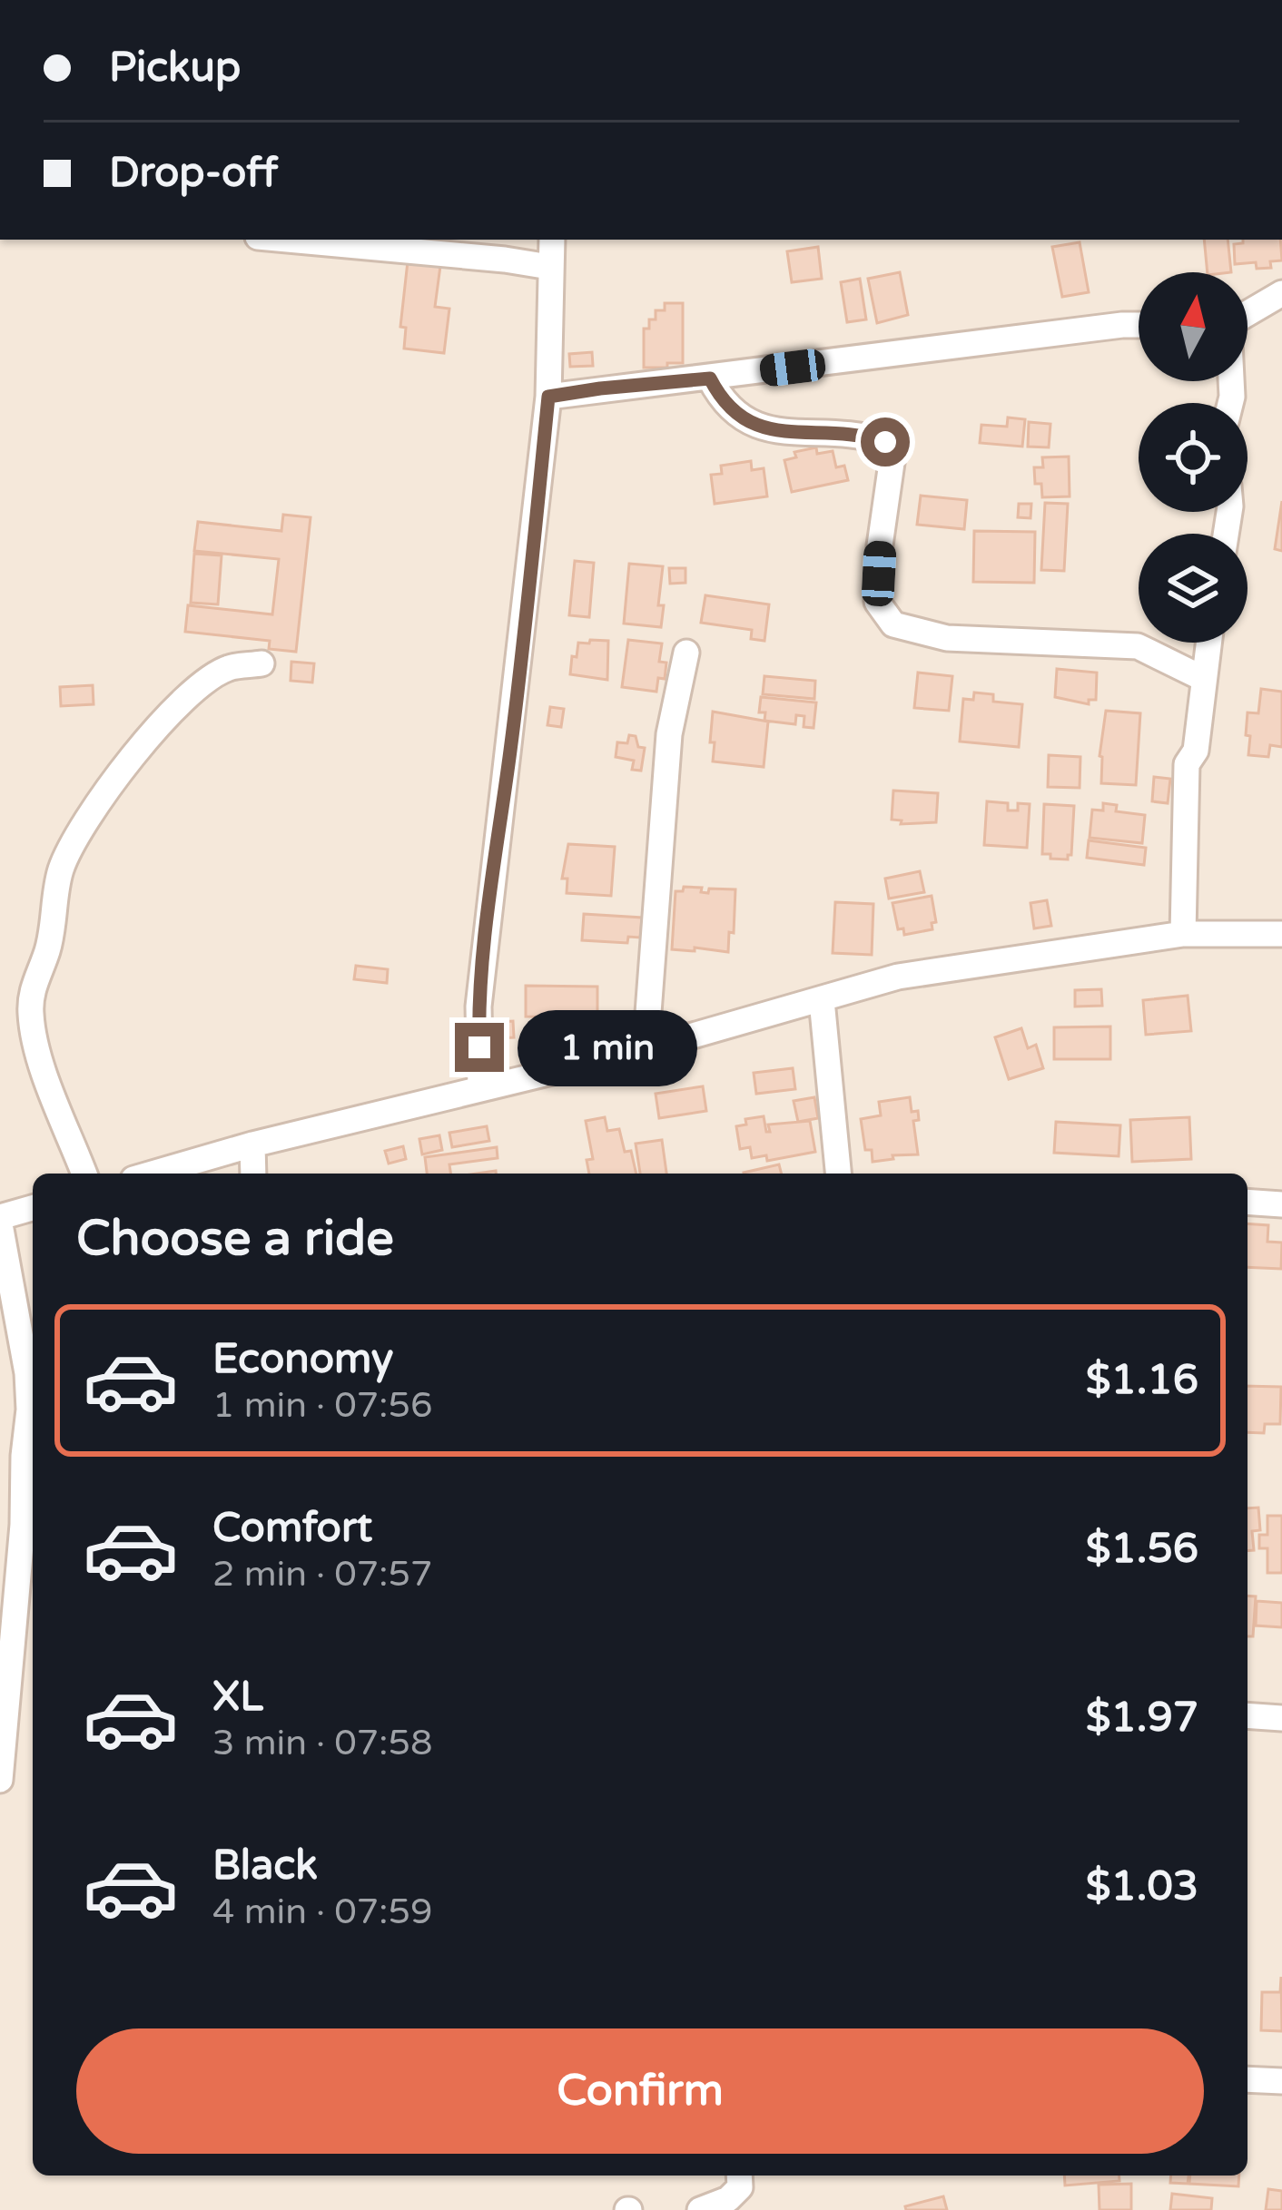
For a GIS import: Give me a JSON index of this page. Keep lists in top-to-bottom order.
{
  "north": "top",
  "page": {
    "banner": ["Pickup", "Drop-off"],
    "bubble": "1 min",
    "heading": "Choose a ride",
    "list": [
      {
        "name": "Economy",
        "note": "1 min · 07:56",
        "value": "$1.16"
      },
      {
        "name": "Comfort",
        "note": "2 min · 07:57",
        "value": "$1.56"
      },
      {
        "name": "XL",
        "note": "3 min · 07:58",
        "value": "$1.97"
      },
      {
        "name": "Black",
        "note": "4 min · 07:59",
        "value": "$1.03"
      }
    ],
    "buttons": "Confirm"
  }
}
